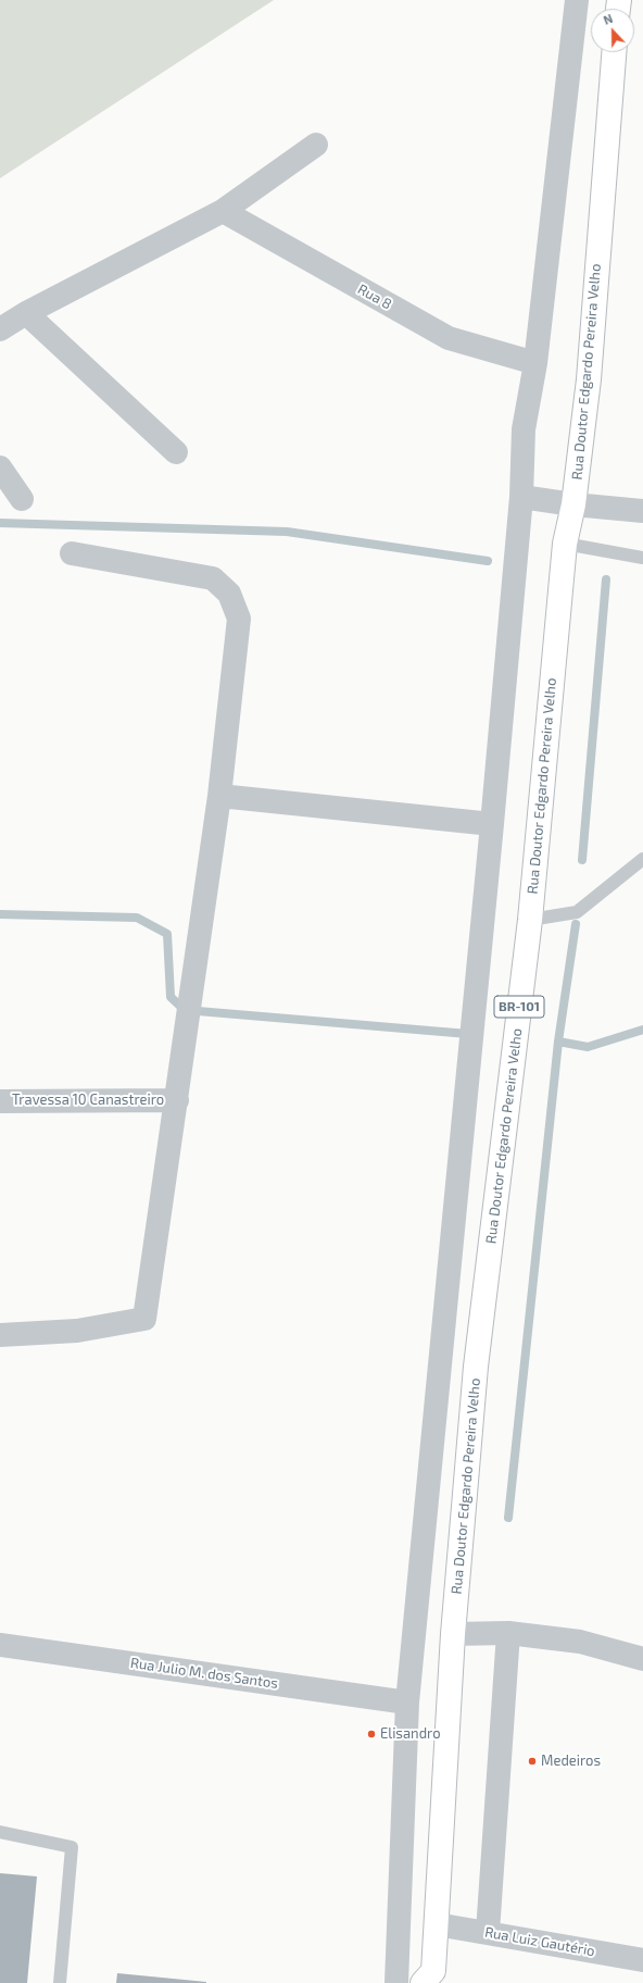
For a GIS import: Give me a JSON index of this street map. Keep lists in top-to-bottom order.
{
  "streets": {
    "main road": ["Rua Doutor Edgardo Pereira Velho", "BR-101"],
    "street": [
      "Rua 8",
      "Travessa 10 Canastreiro",
      "Rua Julio M. dos Santos",
      "Rua Luiz Gautério"
    ]
  },
  "crossings": [
    ["Rua Doutor Edgardo Pereira Velho", "Rua Luiz Gautério"]
  ],
  "places": ["Elisandro", "Medeiros"],
  "north": "top"
}
